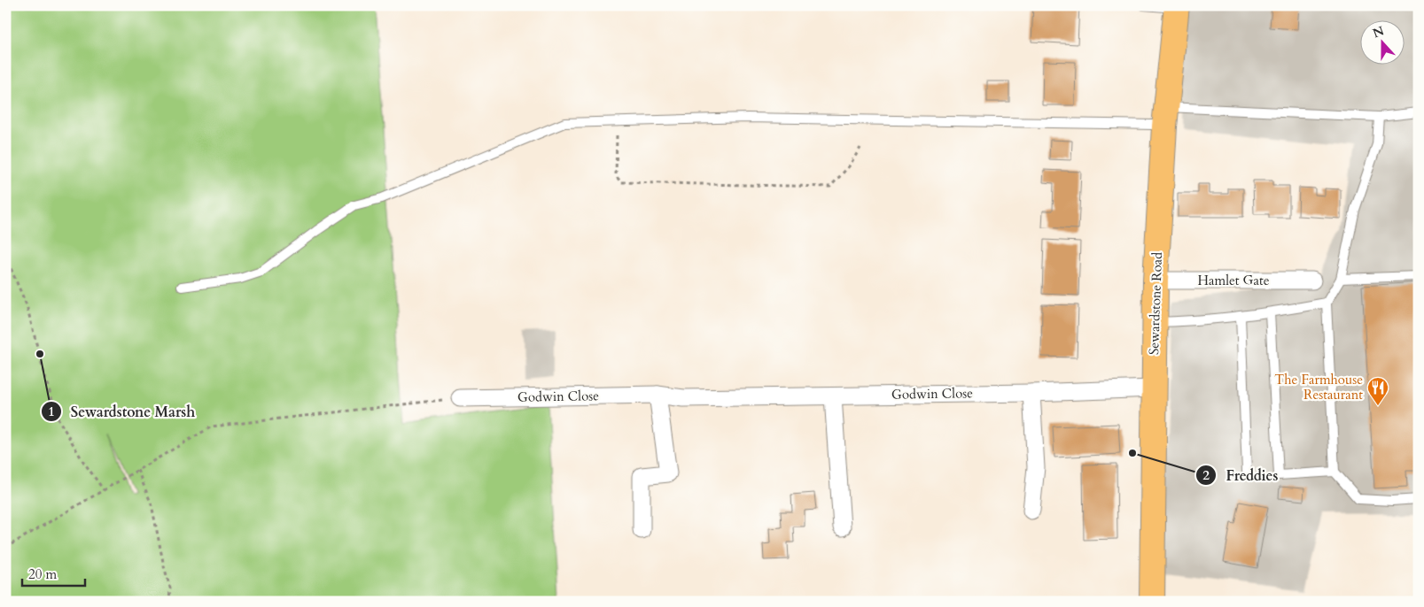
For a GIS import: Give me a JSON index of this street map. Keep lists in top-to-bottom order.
{
  "streets": {
    "main road": ["Sewardstone Road"],
    "street": ["Hamlet Gate", "Godwin Close"]
  },
  "crossings": [
    ["Hamlet Gate", "Sewardstone Road"],
    ["Sewardstone Road", "Godwin Close"]
  ],
  "places": {
    "other": ["Sewardstone Marsh", "Freddies"],
    "restaurant": ["The Farmhouse Restaurant"]
  },
  "scale_bar": "20 m",
  "north": "top"
}
